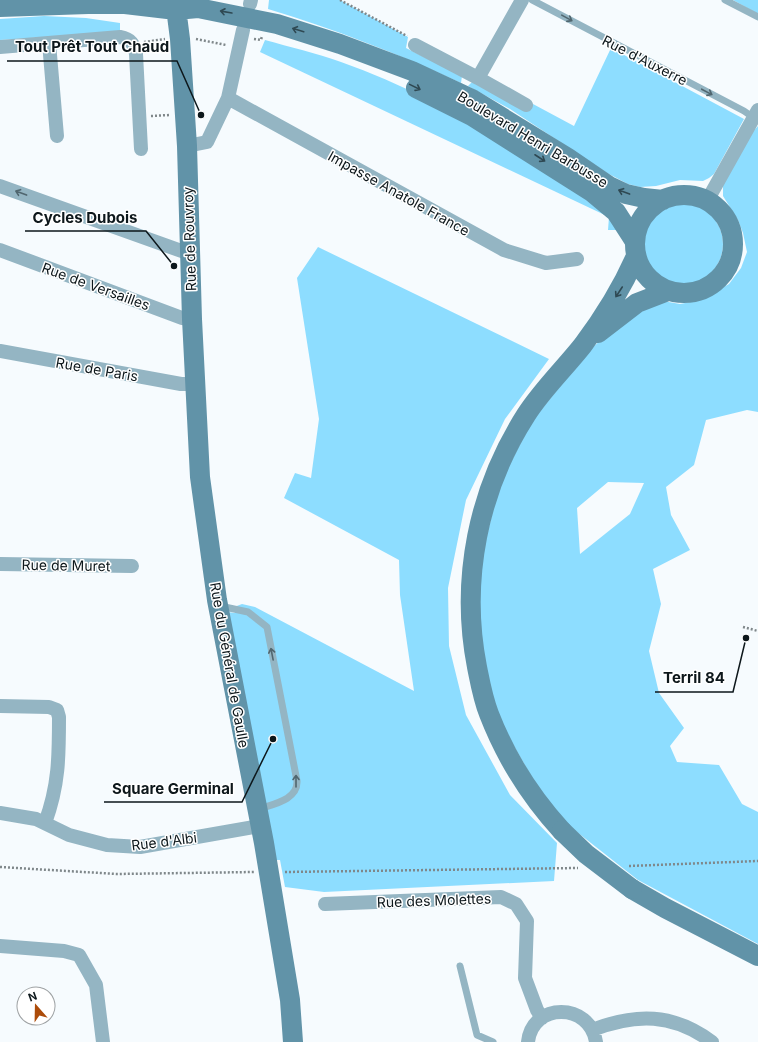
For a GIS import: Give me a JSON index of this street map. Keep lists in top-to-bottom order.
{
  "streets": {
    "main road": ["Boulevard Henri Barbusse", "Rue de Rouvroy", "Rue du Général de Gaulle"],
    "street": [
      "Impasse Anatole France",
      "Rue de Versailles",
      "Rue de Paris",
      "Rue de Muret",
      "Rue d'Albi",
      "Rue des Molettes"
    ],
    "lane": ["Rue d'Auxerre"]
  },
  "crossings": [
    ["Boulevard Henri Barbusse", "Rue de Rouvroy"],
    ["Rue de Rouvroy", "Rue de Versailles"],
    ["Rue de Rouvroy", "Rue de Paris"],
    ["Rue de Rouvroy", "Rue du Général de Gaulle"],
    ["Rue du Général de Gaulle", "Rue d'Albi"]
  ],
  "one_way": ["Rue d'Auxerre"],
  "places": [
    "Tout Prêt Tout Chaud",
    "Cycles Dubois",
    "Terril 84",
    "Square Germinal"
  ],
  "north": "top"
}
